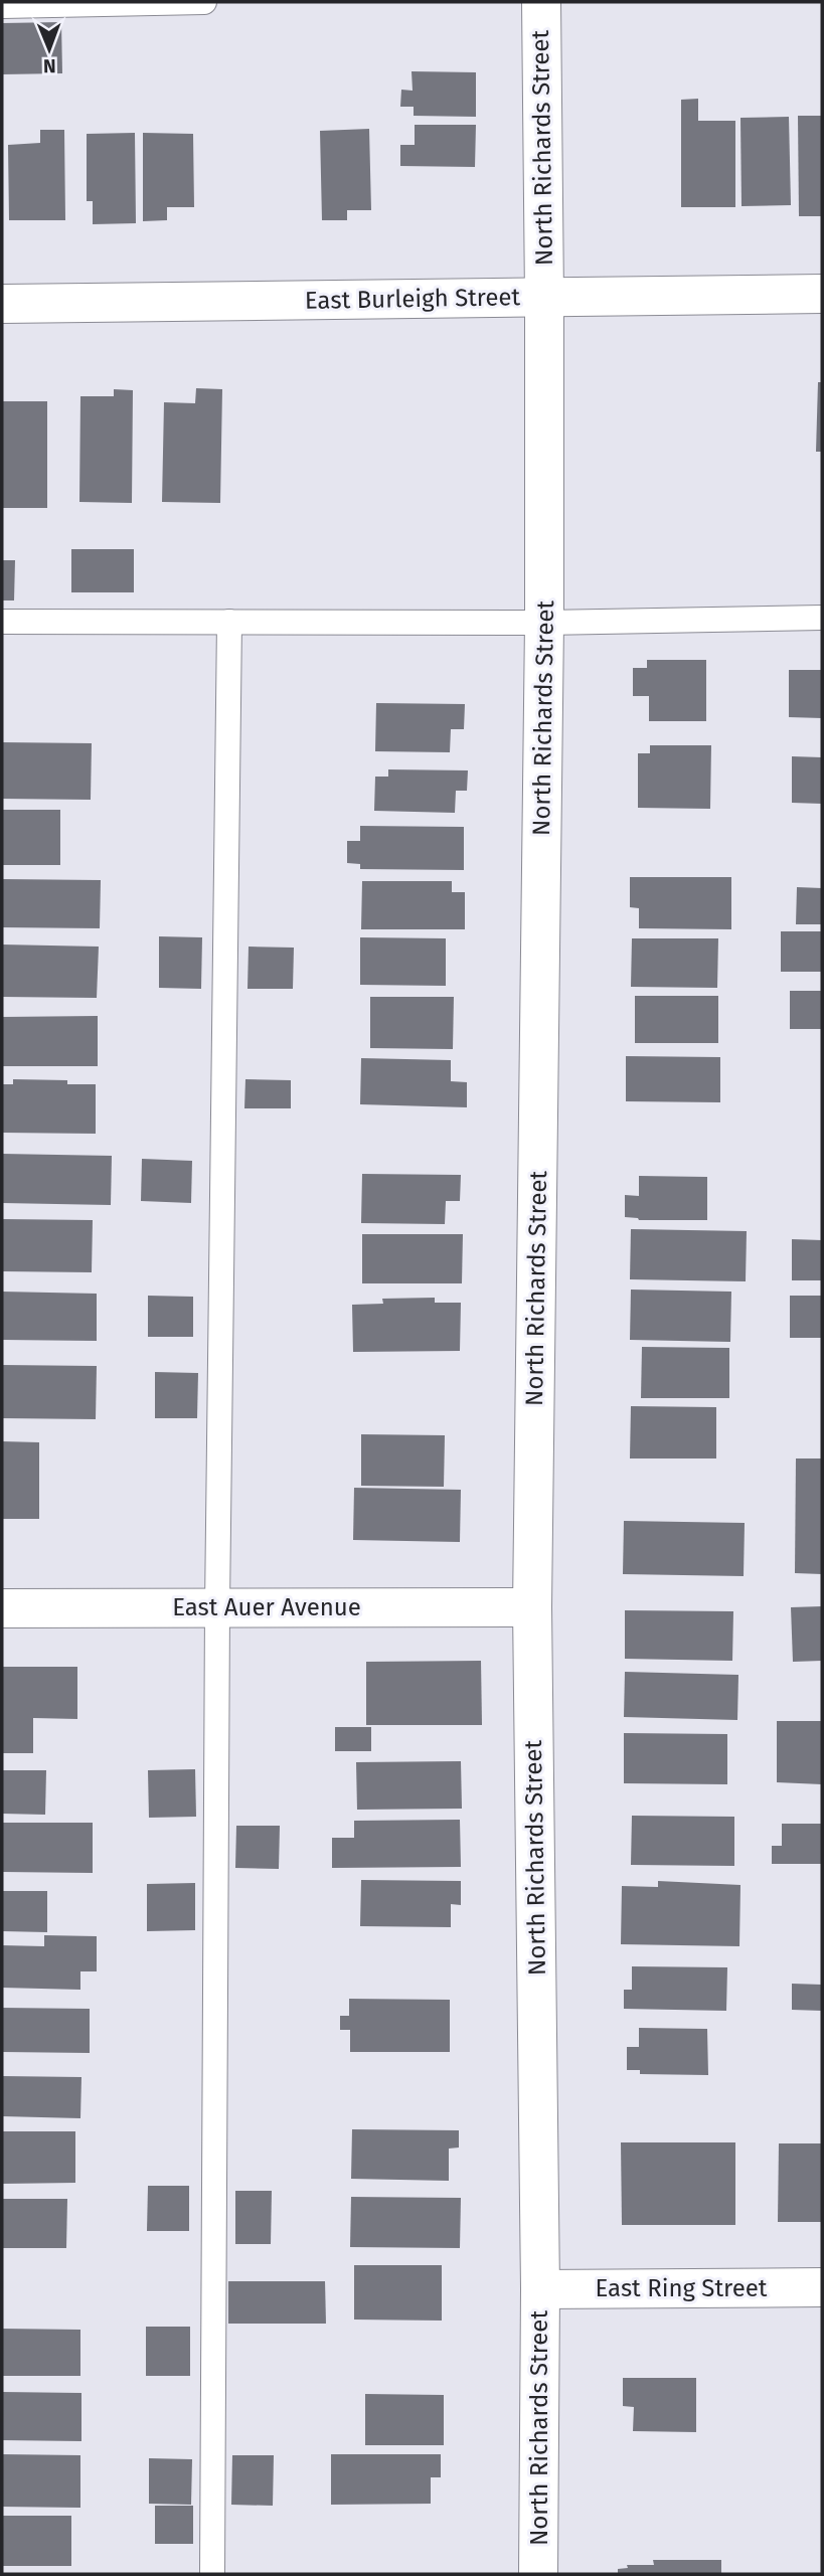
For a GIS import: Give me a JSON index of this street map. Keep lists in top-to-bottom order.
{
  "streets": {
    "street": [
      "North Richards Street",
      "East Burleigh Street",
      "East Auer Avenue",
      "East Ring Street"
    ]
  },
  "crossings": [
    ["North Richards Street", "East Burleigh Street"],
    ["North Richards Street", "East Auer Avenue"],
    ["North Richards Street", "East Ring Street"]
  ],
  "north": "bottom"
}
